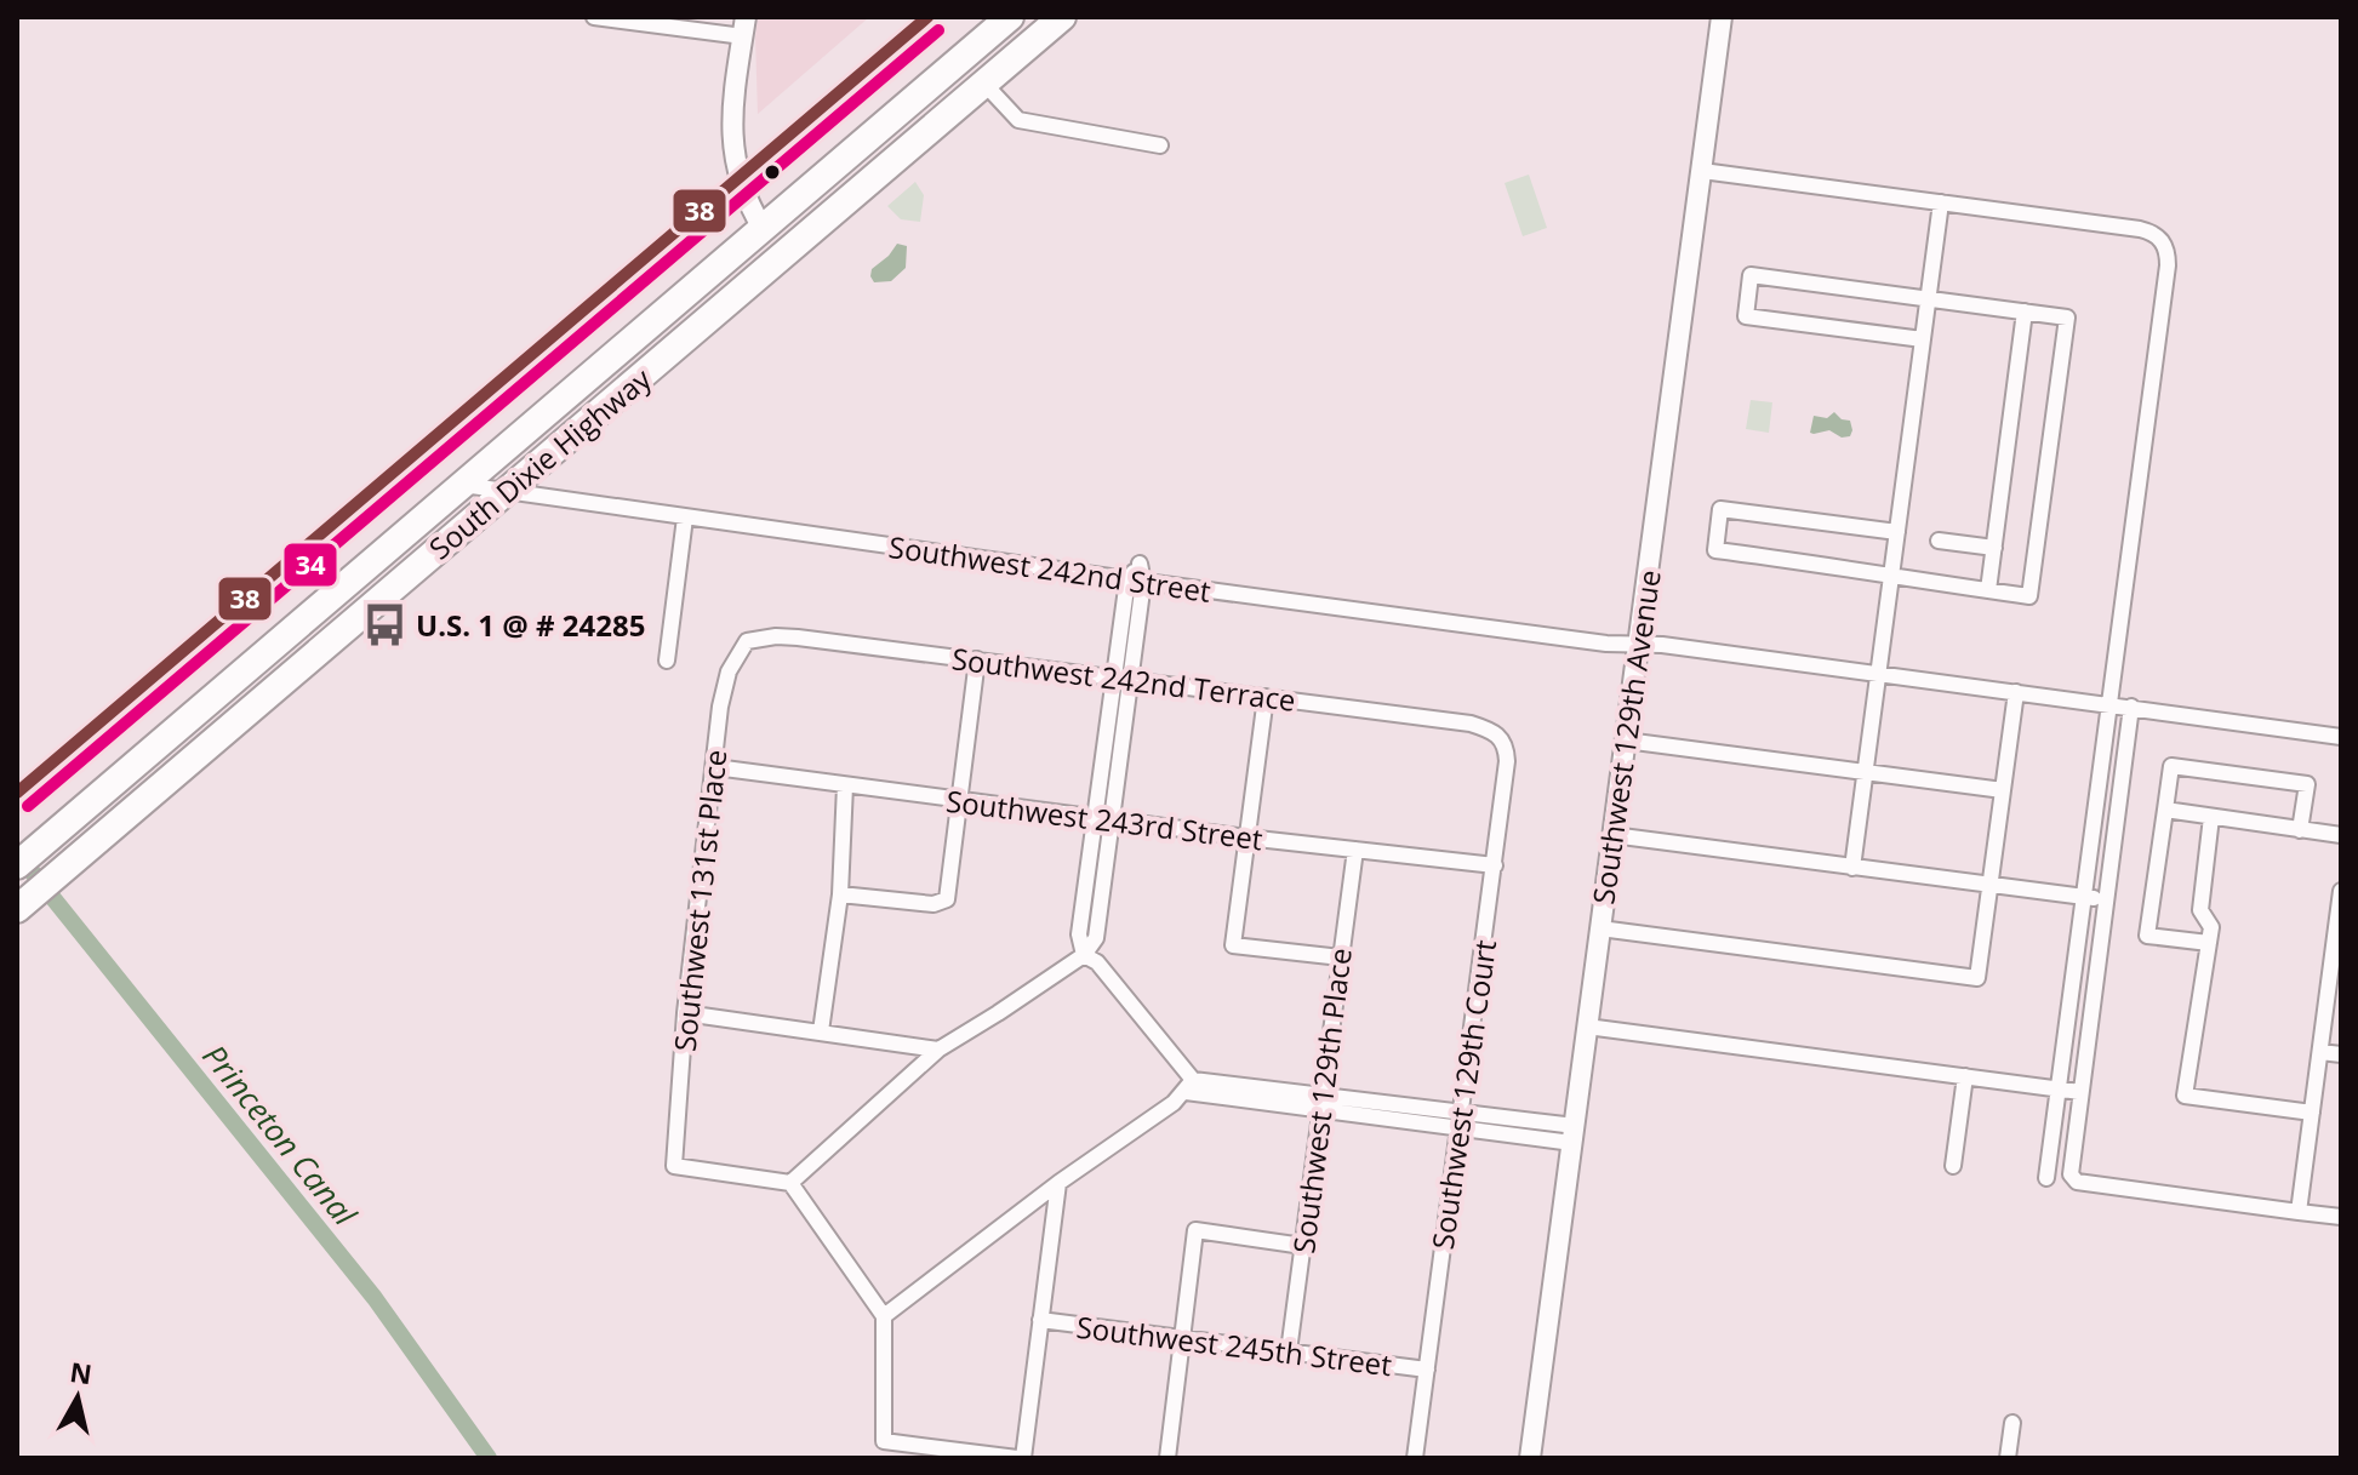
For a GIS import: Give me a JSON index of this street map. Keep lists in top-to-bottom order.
{
  "streets": {
    "highway": ["South Dixie Highway"],
    "street": [
      "Southwest 242nd Street",
      "Southwest 242nd Terrace",
      "Southwest 129th Avenue",
      "Southwest 243rd Street",
      "Southwest 131st Place",
      "Southwest 129th Court",
      "Southwest 129th Place",
      "Southwest 245th Street"
    ]
  },
  "crossings": [
    ["South Dixie Highway", "Southwest 242nd Street"],
    ["Southwest 242nd Street", "Southwest 129th Avenue"],
    ["Southwest 242nd Terrace", "Southwest 131st Place"],
    ["Southwest 242nd Terrace", "Southwest 129th Court"],
    ["Southwest 243rd Street", "Southwest 131st Place"],
    ["Southwest 243rd Street", "Southwest 129th Court"],
    ["Southwest 243rd Street", "Southwest 129th Place"],
    ["Southwest 129th Court", "Southwest 245th Street"],
    ["Southwest 129th Place", "Southwest 245th Street"]
  ],
  "water": ["Princeton Canal"],
  "places": {
    "bus stop": ["U.S. 1 @ # 24285"]
  },
  "lines": ["transit line 38", "transit line 34"],
  "north": "top"
}
